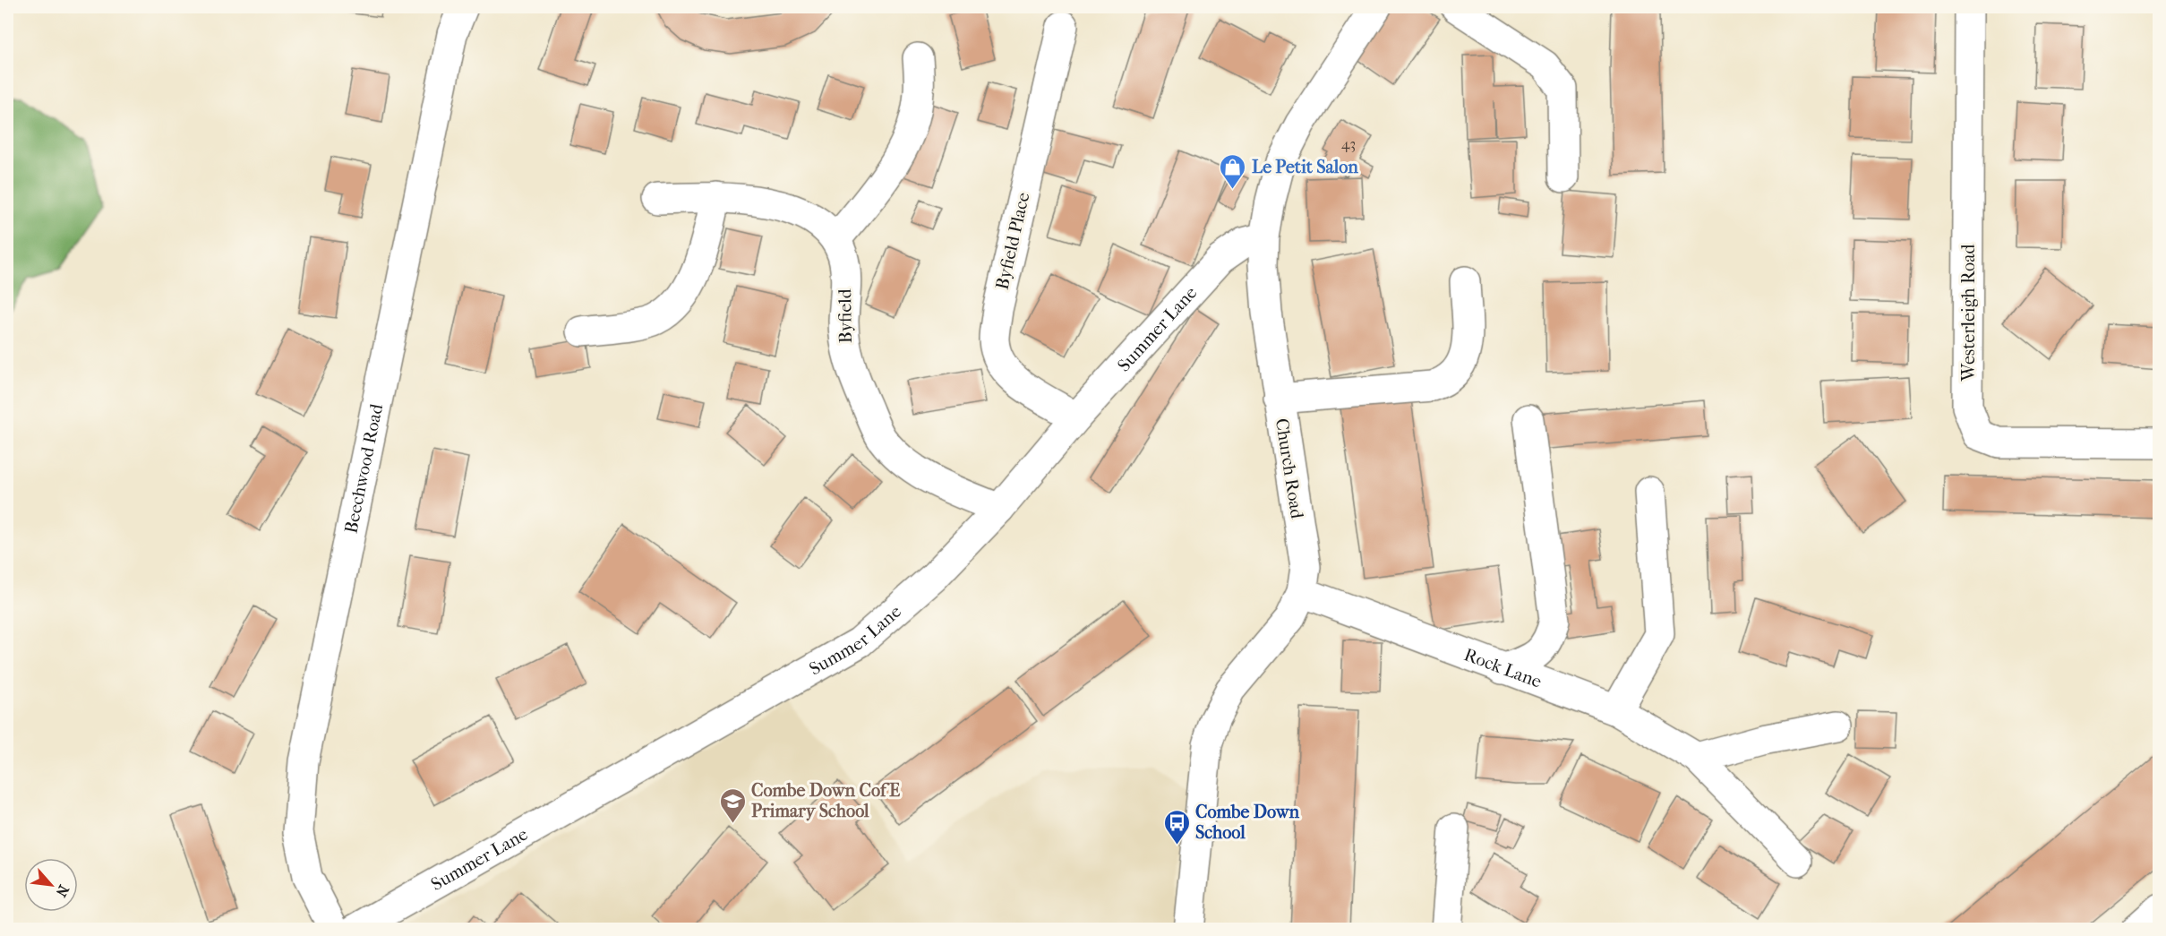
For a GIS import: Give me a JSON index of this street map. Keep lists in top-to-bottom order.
{
  "streets": {
    "street": [
      "Byfield Place",
      "Westerleigh Road",
      "Byfield",
      "Summer Lane",
      "Church Road",
      "Beechwood Road",
      "Rock Lane"
    ]
  },
  "crossings": [
    ["Byfield Place", "Summer Lane"],
    ["Byfield", "Summer Lane"],
    ["Summer Lane", "Church Road"],
    ["Church Road", "Rock Lane"]
  ],
  "places": {
    "shop": ["Le Petit Salon"],
    "school or university": ["Combe Down CofE Primary School"],
    "bus stop": ["Combe Down School"]
  },
  "house_numbers": ["43"],
  "north": "bottom right"
}
